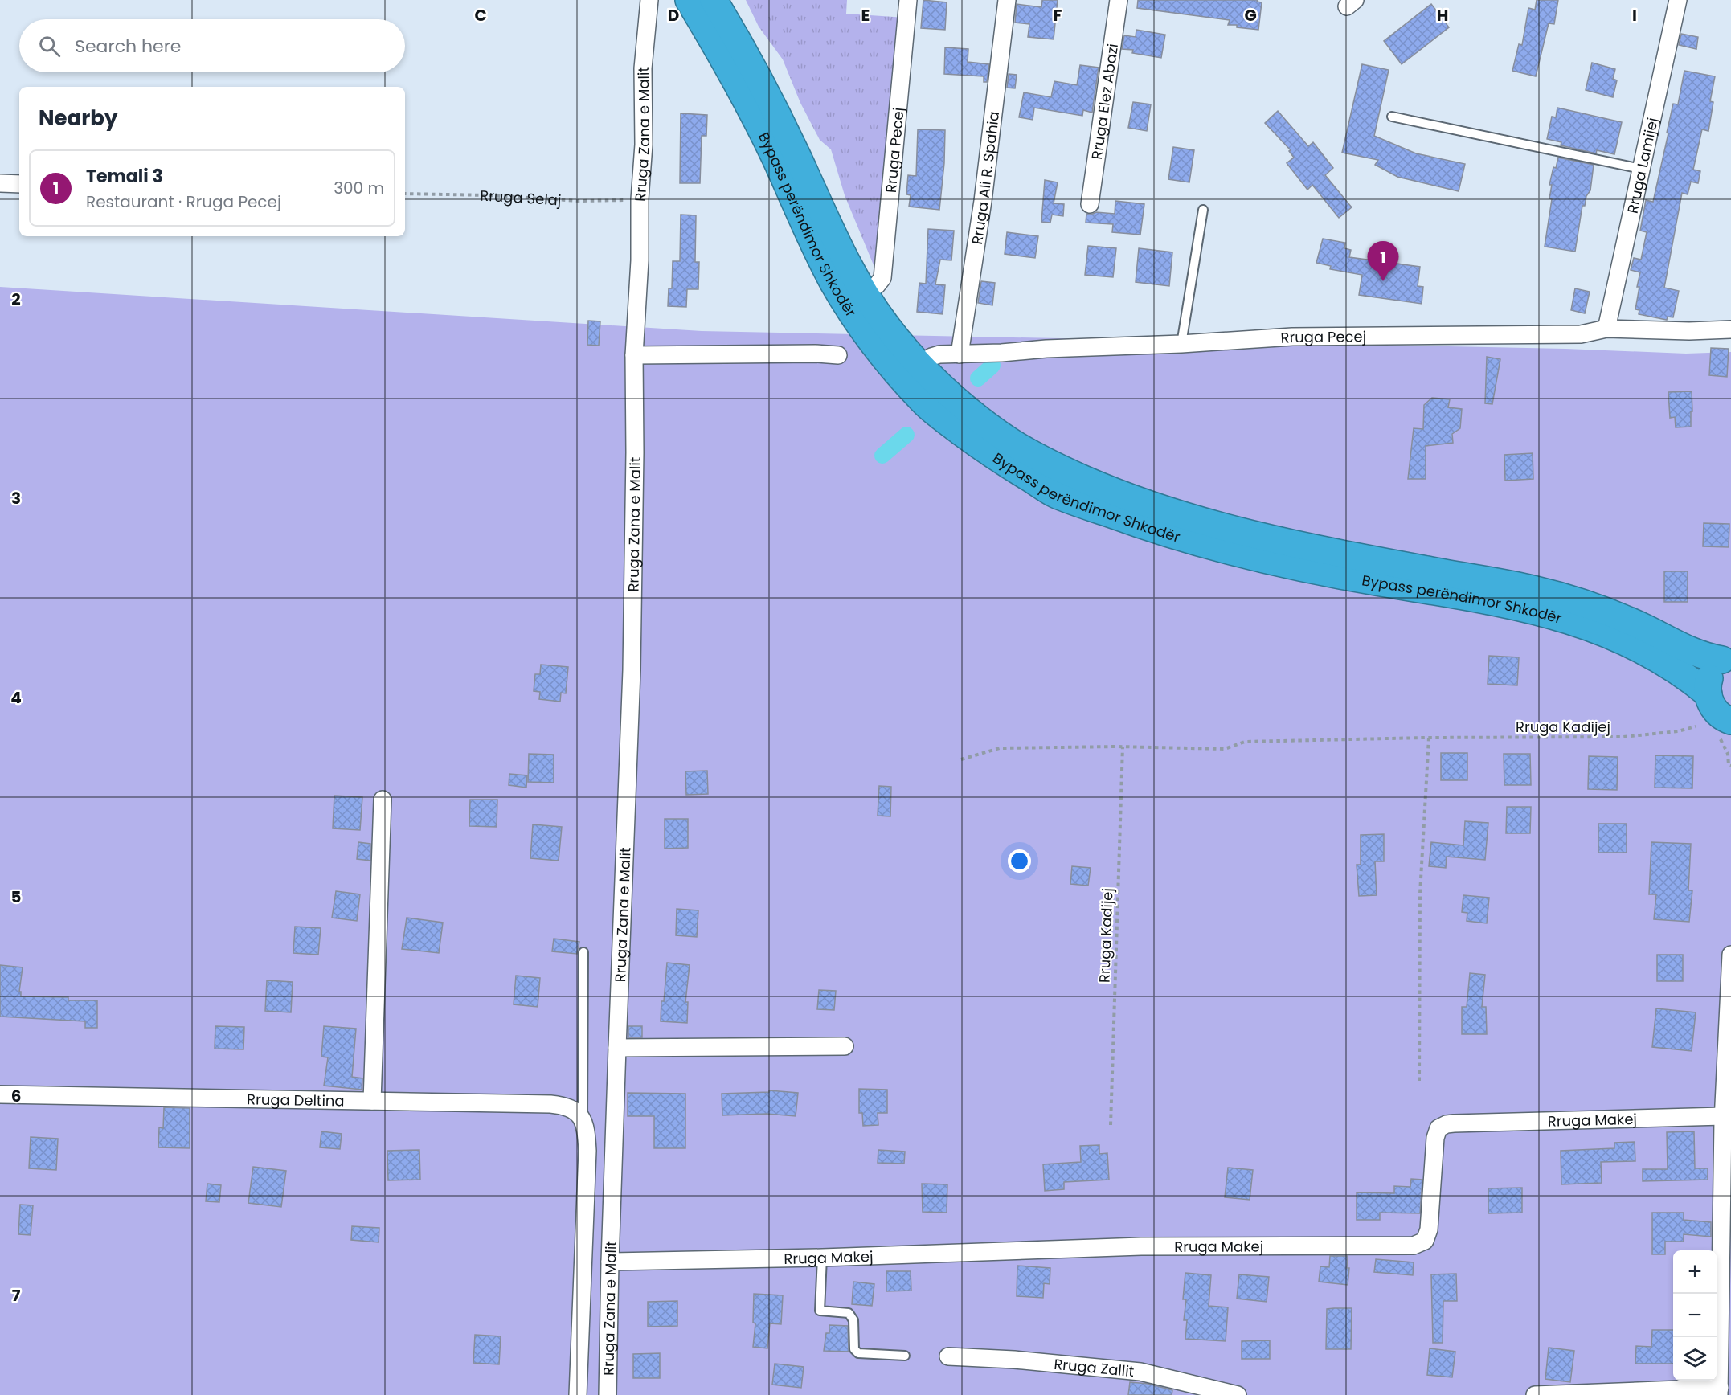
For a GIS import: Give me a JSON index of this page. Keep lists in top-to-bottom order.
{
  "streets": {
    "highway": ["Bypass perëndimor Shkodër"],
    "street": [
      "Rruga Elez Abazi",
      "Rruga Zana e Malit",
      "Rruga Pecej",
      "Rruga Lamijej",
      "Rruga Ali R. Spahia",
      "Rruga Deltina",
      "Rruga Makej",
      "Rruga Zallit"
    ],
    "path": ["Rruga Selaj", "Rruga Kadijej"]
  },
  "crossings": [
    ["Rruga Zana e Malit", "Rruga Selaj"],
    ["Rruga Zana e Malit", "Rruga Makej"],
    ["Rruga Pecej", "Rruga Lamijej"],
    ["Rruga Pecej", "Rruga Ali R. Spahia"],
    ["Rruga Pecej", "Bypass perëndimor Shkodër"]
  ],
  "page": {
    "search": "Search here",
    "heading": "Nearby",
    "list": [
      {
        "mark": "1",
        "name": "Temali 3",
        "note": "Restaurant · Rruga Pecej",
        "value": "300 m"
      }
    ],
    "pins": "1",
    "map_buttons": ["+", "−"]
  },
  "grid": {
    "columns": [
      "C",
      "D",
      "E",
      "F",
      "G",
      "H",
      "I"
    ],
    "rows": [
      "2",
      "3",
      "4",
      "5",
      "6",
      "7"
    ]
  }
}
